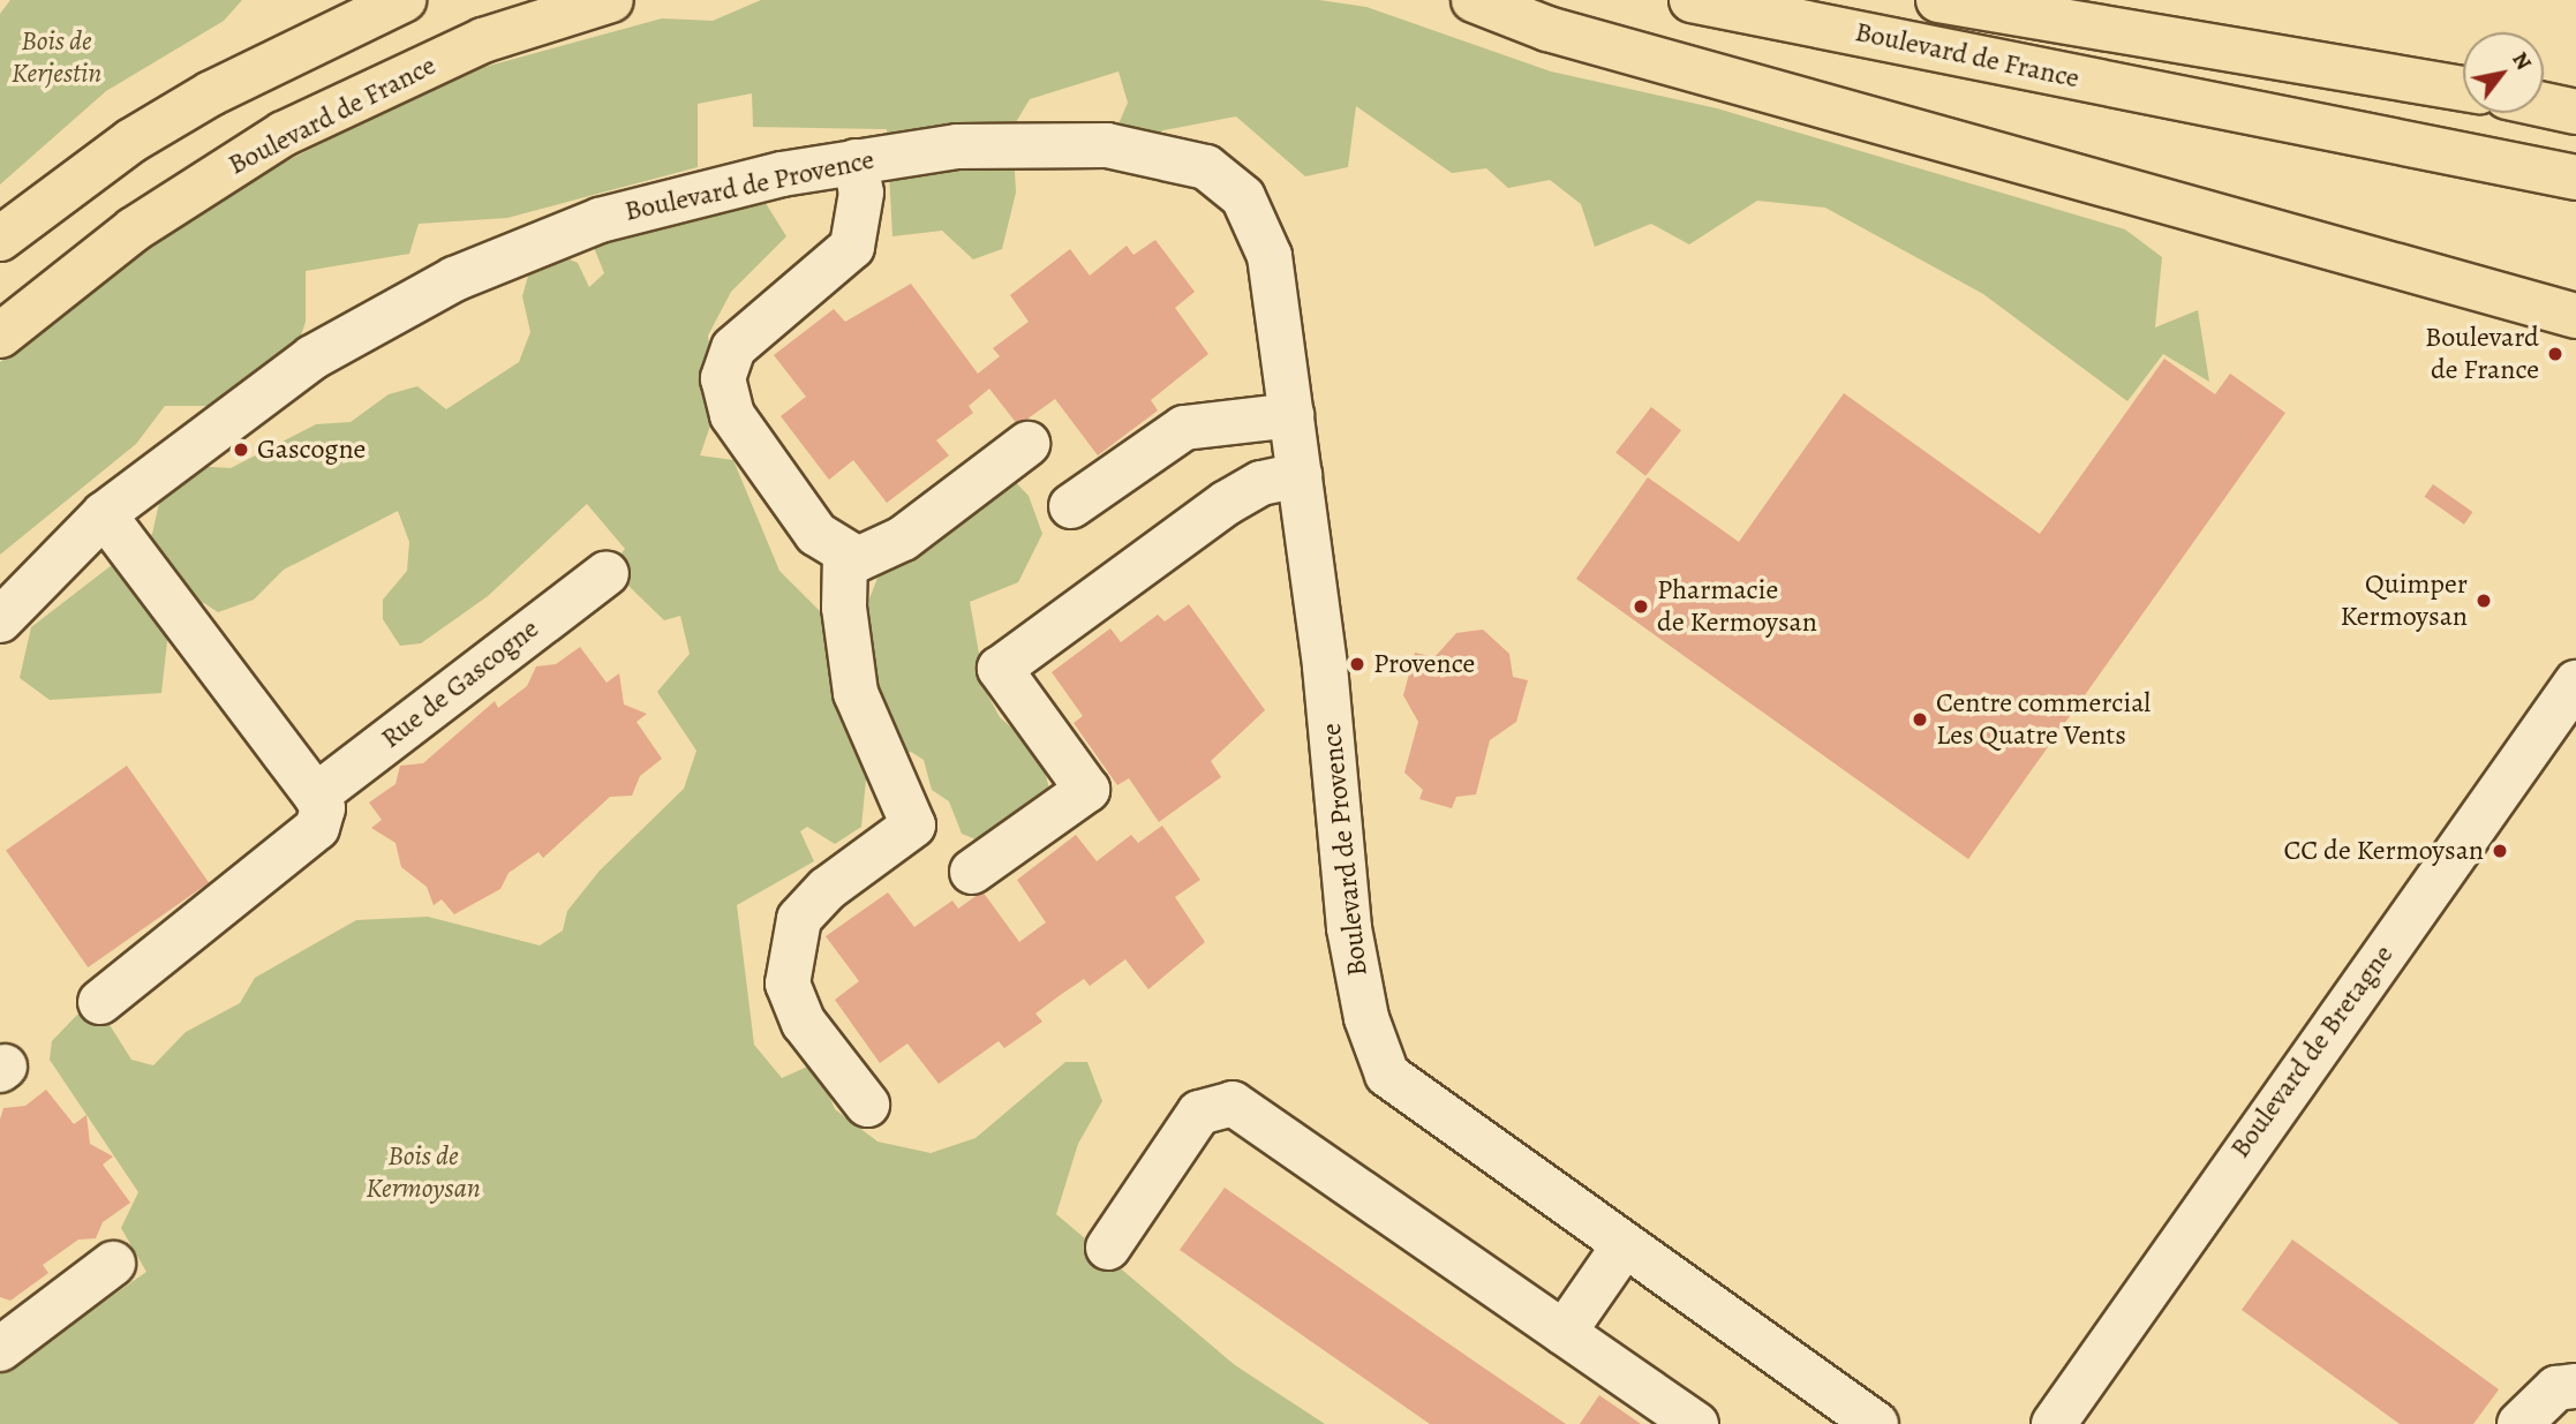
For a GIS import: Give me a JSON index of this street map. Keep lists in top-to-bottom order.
{
  "streets": {
    "main road": ["Boulevard de France"],
    "street": ["Boulevard de Provence", "Rue de Gascogne", "Boulevard de Bretagne"]
  },
  "parks": ["Bois de Kerjestin", "Bois de Kermoysan"],
  "places": [
    "Boulevard de France",
    "Gascogne",
    "Quimper Kermoysan",
    "Pharmacie de Kermoysan",
    "Provence",
    "Centre commercial Les Quatre Vents",
    "CC de Kermoysan"
  ],
  "north": "top right"
}
